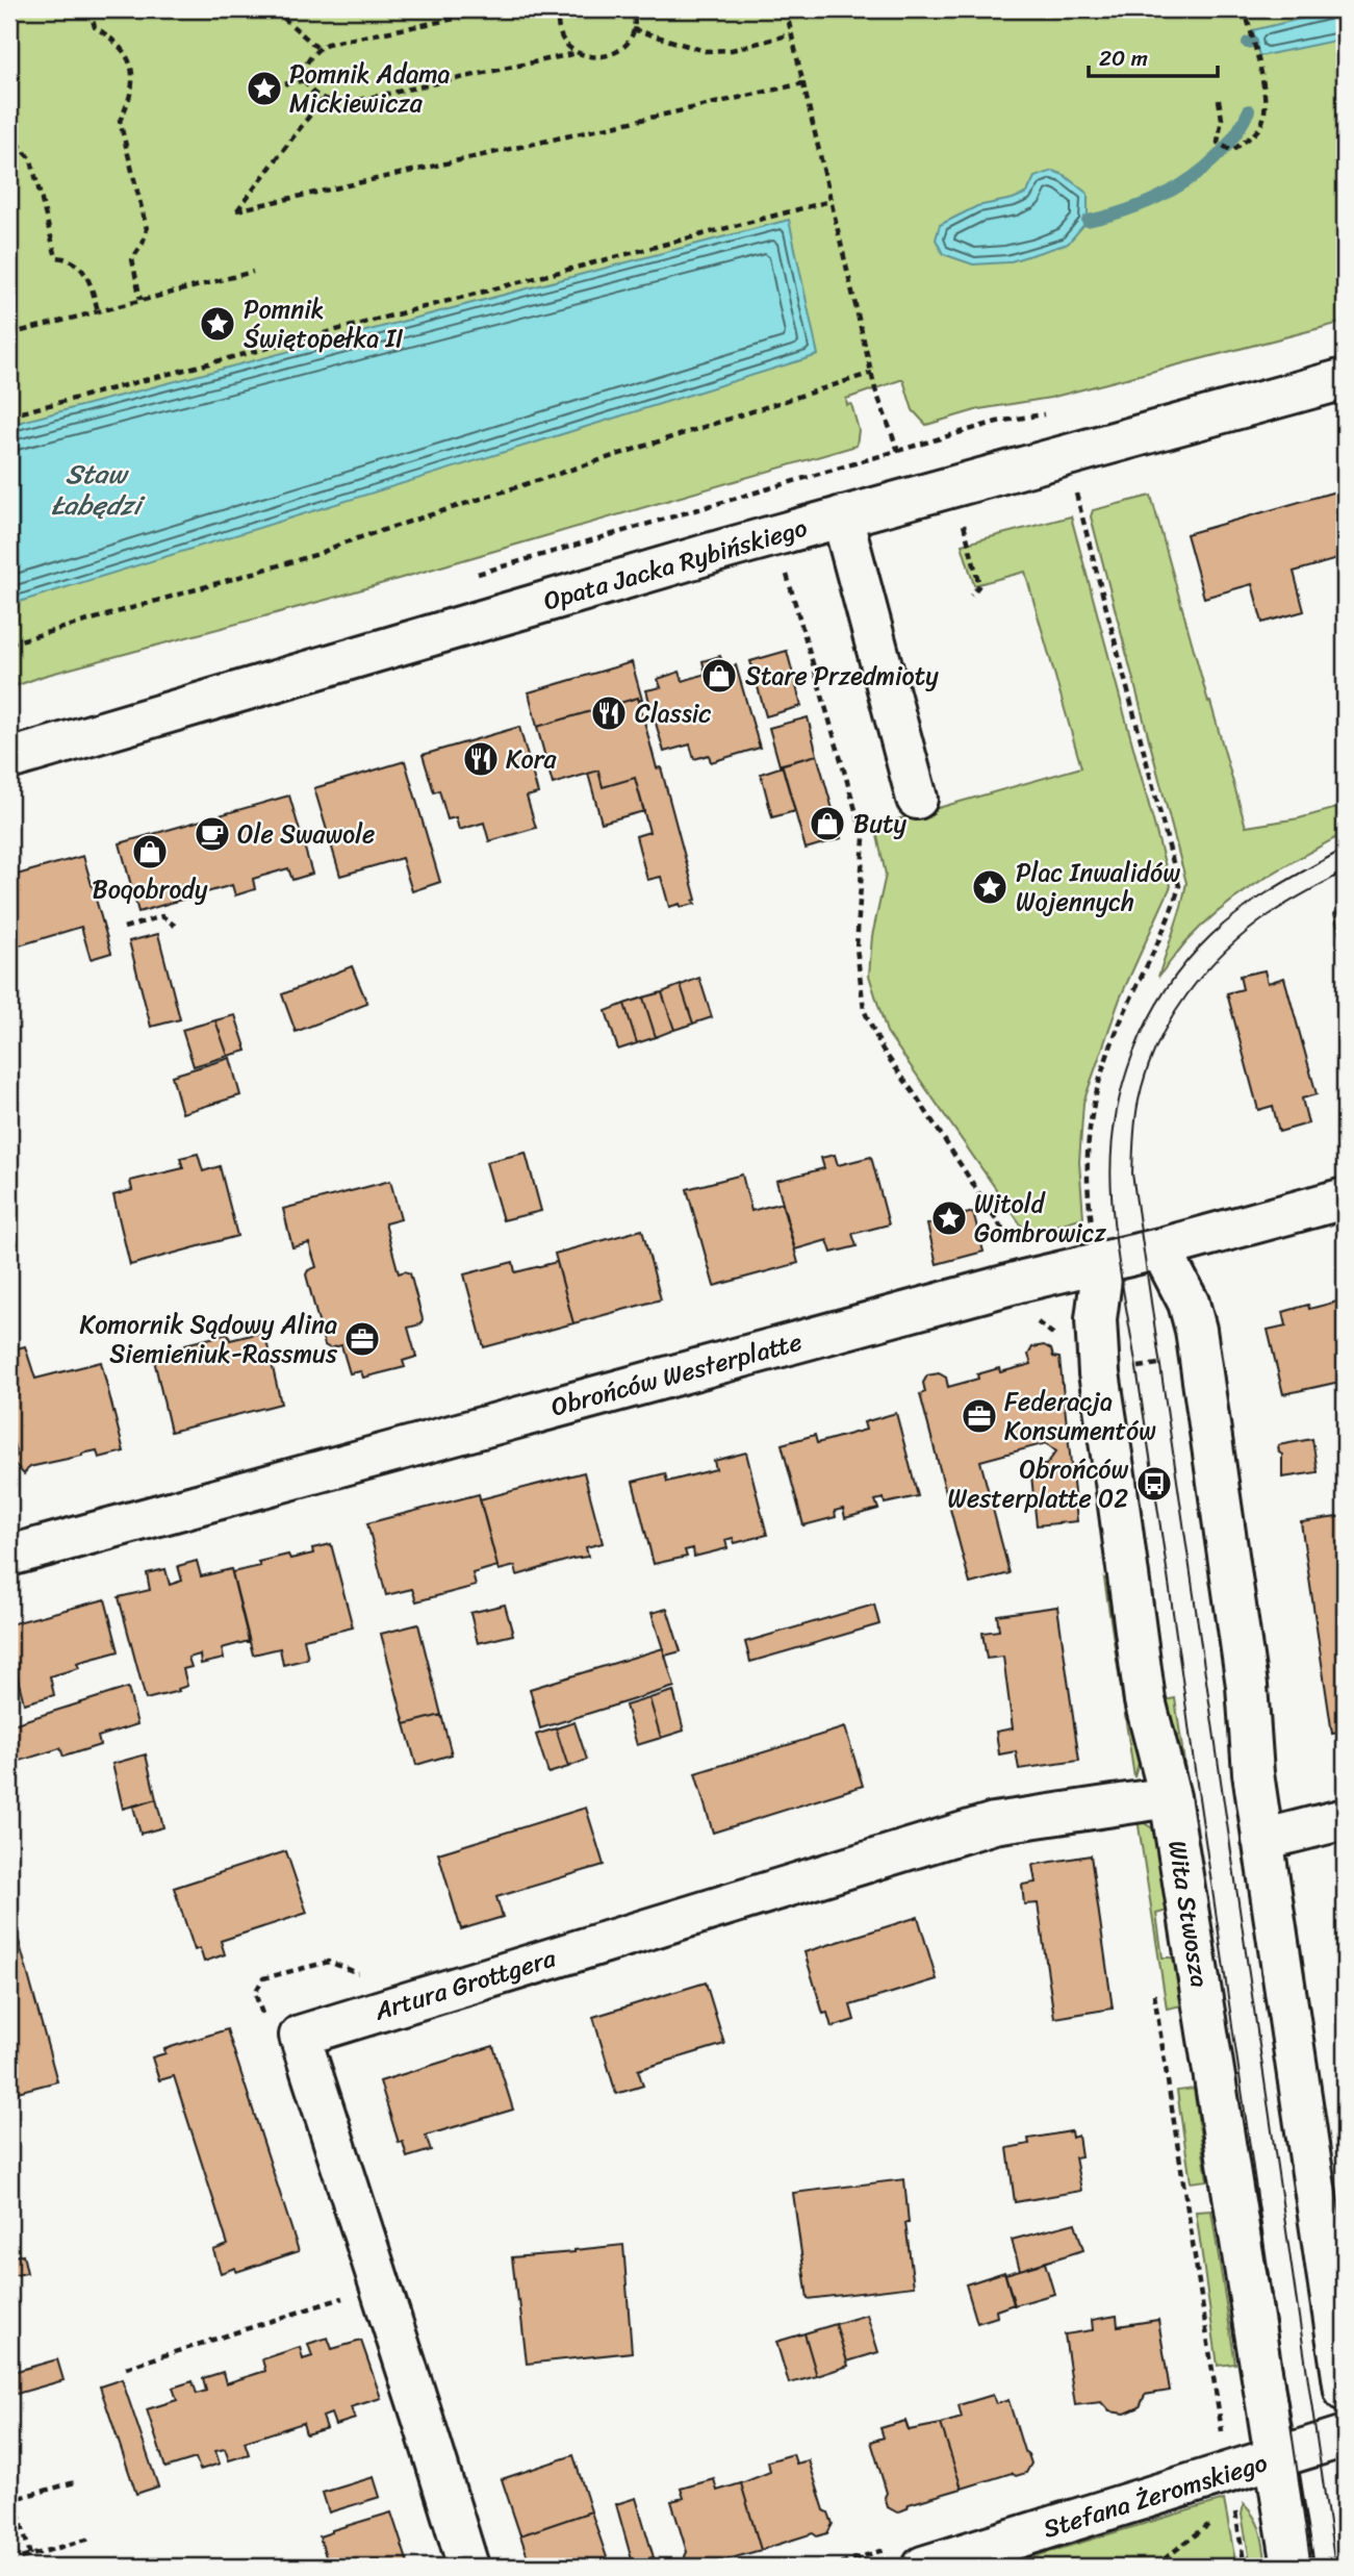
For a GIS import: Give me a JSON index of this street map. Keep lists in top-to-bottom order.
{
  "streets": {
    "street": [
      "Opata Jacka Rybińskiego",
      "Obrońców Westerplatte",
      "Wita Stwosza",
      "Artura Grottgera",
      "Stefana Żeromskiego"
    ]
  },
  "crossings": [
    ["Obrońców Westerplatte", "Wita Stwosza"],
    ["Wita Stwosza", "Artura Grottgera"],
    ["Wita Stwosza", "Stefana Żeromskiego"]
  ],
  "water": ["Staw Łabędzi"],
  "places": {
    "place": [
      "Pomnik Adama Mickiewicza",
      "Pomnik Świętopełka II",
      "Plac Inwalidów Wojennych",
      "Witold Gombrowicz"
    ],
    "shop": ["Stare Przedmioty", "Buty", "Boqobrody"],
    "restaurant": ["Classic", "Kora"],
    "cafe": ["Ole Swawole"],
    "office": ["Komornik Sądowy Alina Siemieniuk-Rassmus", "Federacja Konsumentów"],
    "bus stop": ["Obrońców Westerplatte 02"]
  },
  "scale_bar": "20 m"
}
